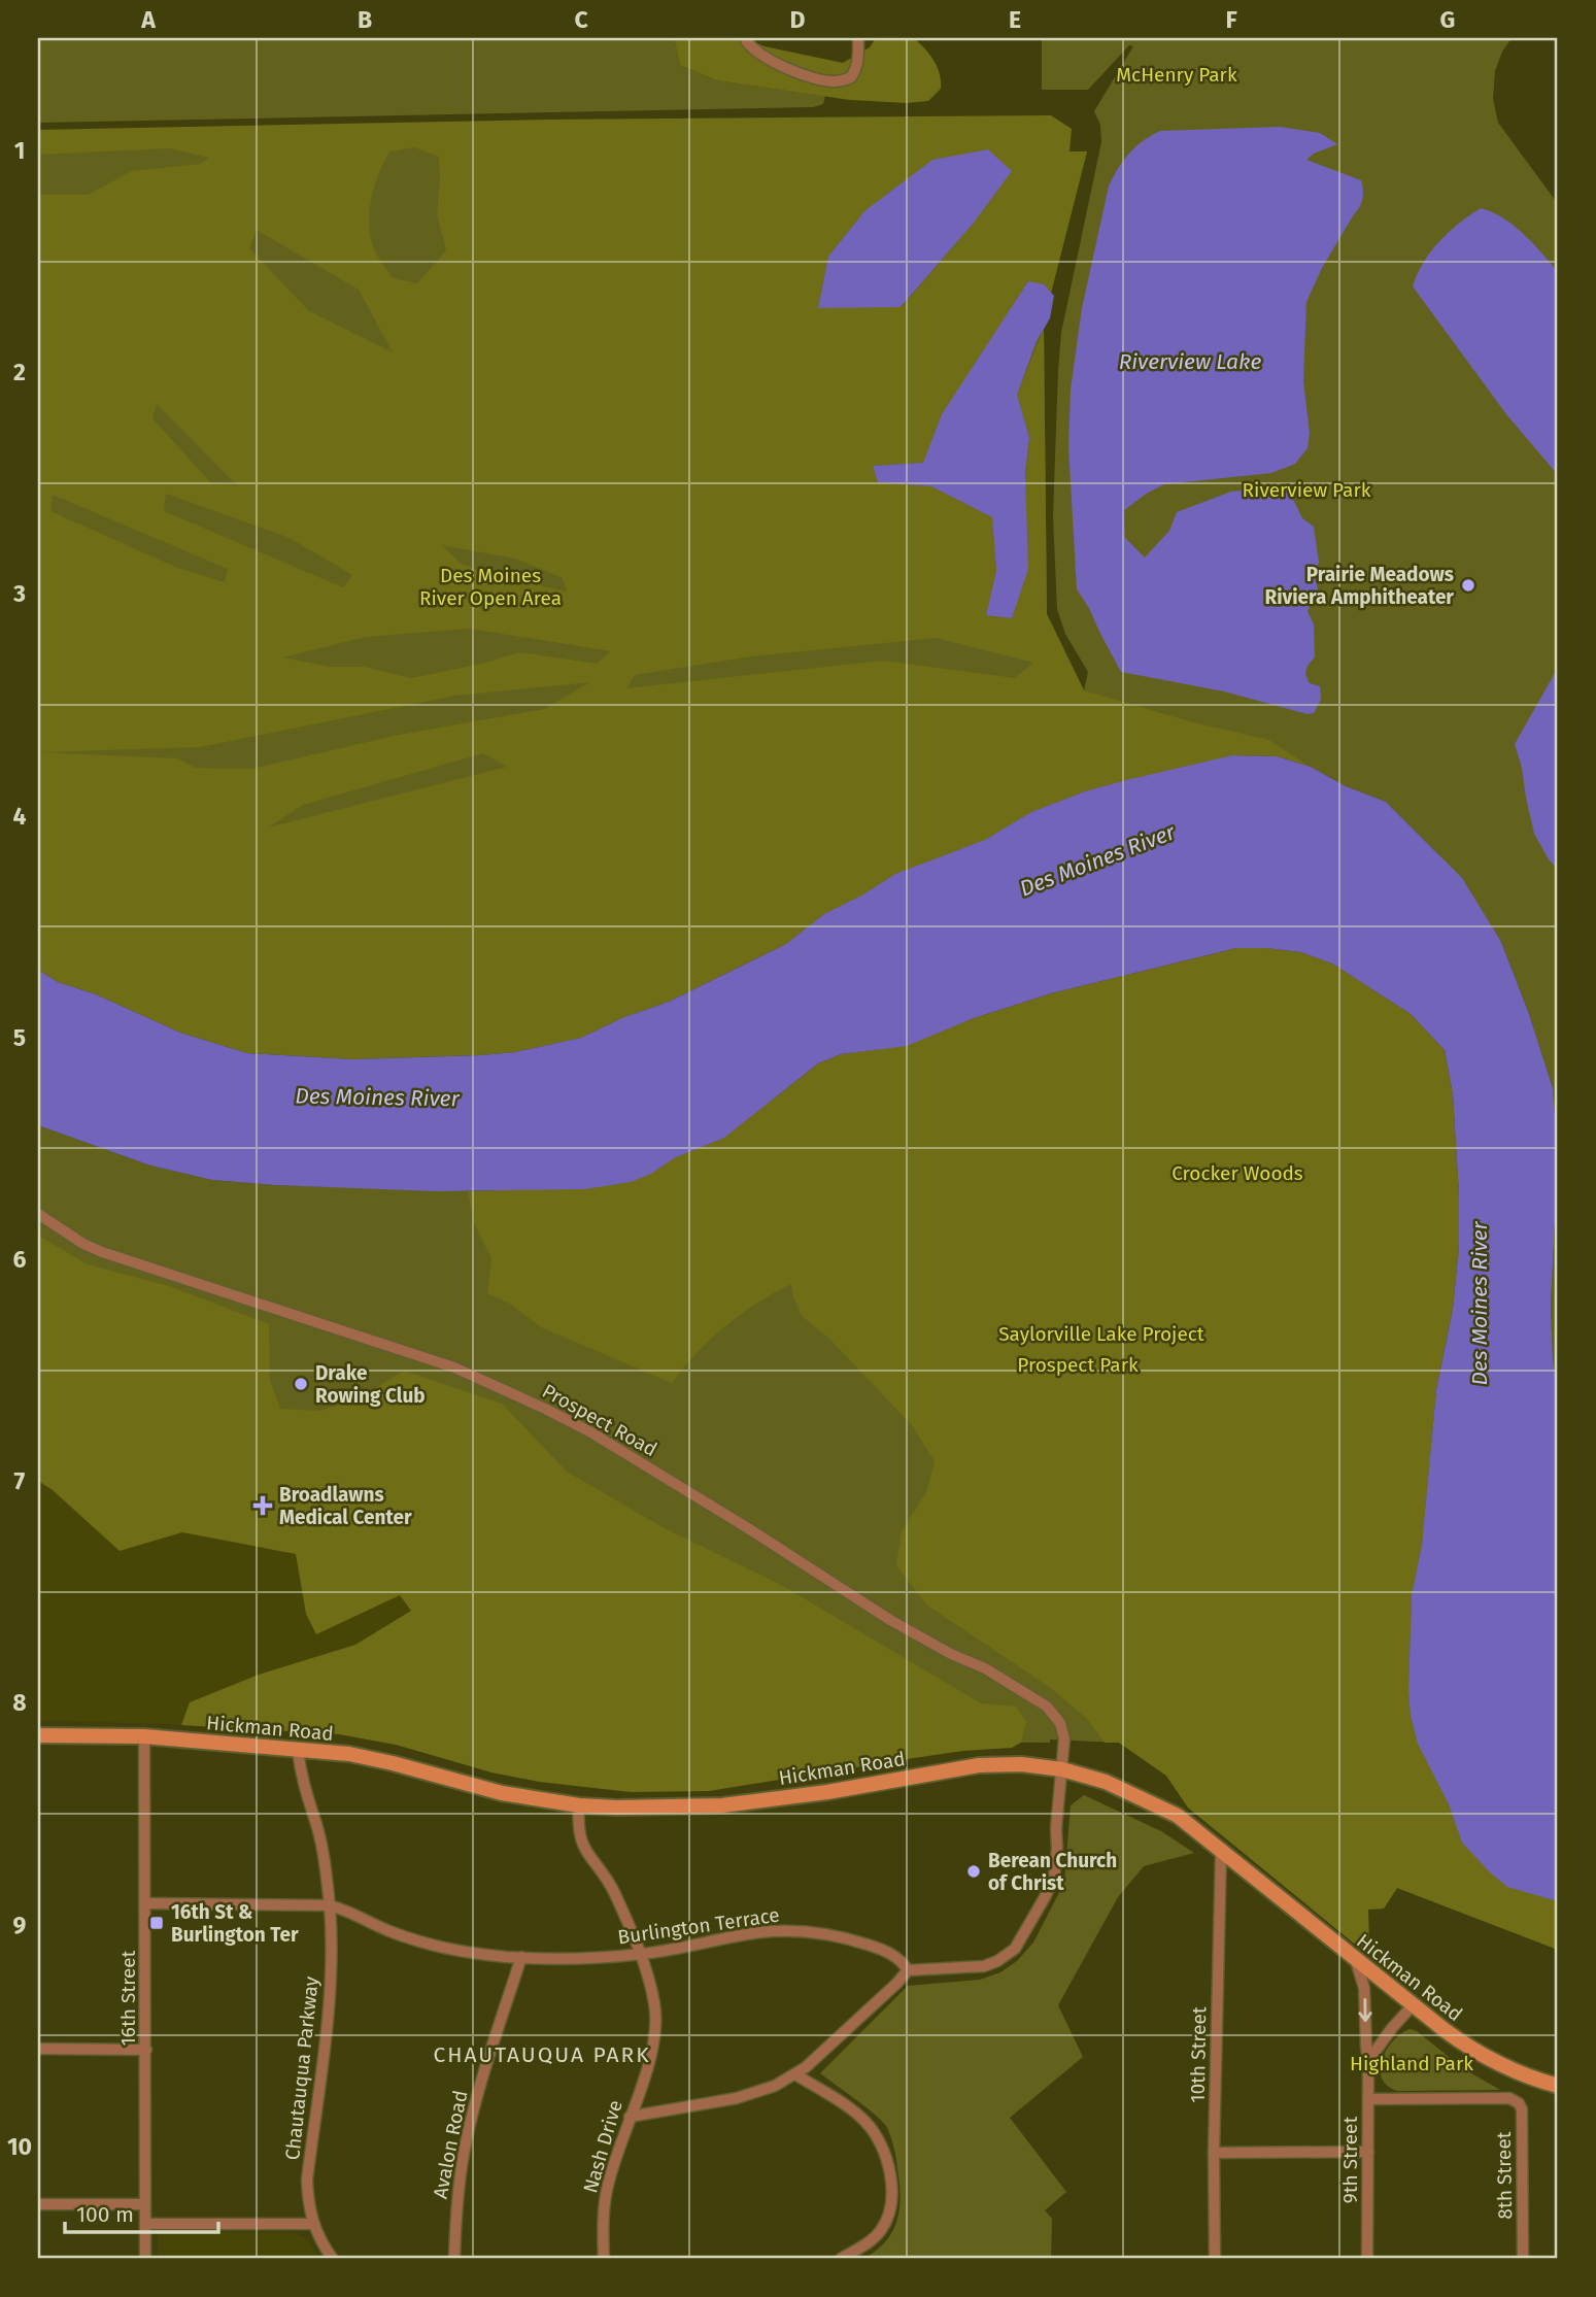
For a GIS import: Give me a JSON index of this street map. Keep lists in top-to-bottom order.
{
  "streets": {
    "main road": ["Hickman Road"],
    "street": [
      "Prospect Road",
      "Burlington Terrace",
      "16th Street",
      "10th Street",
      "Chautauqua Parkway",
      "Avalon Road",
      "Nash Drive",
      "9th Street",
      "8th Street"
    ]
  },
  "crossings": [
    ["Prospect Road", "Hickman Road"],
    ["Hickman Road", "16th Street"],
    ["Hickman Road", "10th Street"],
    ["Hickman Road", "Chautauqua Parkway"],
    ["Hickman Road", "Nash Drive"],
    ["Hickman Road", "9th Street"],
    ["Burlington Terrace", "16th Street"],
    ["Burlington Terrace", "Chautauqua Parkway"],
    ["Burlington Terrace", "Avalon Road"],
    ["Burlington Terrace", "Nash Drive"],
    ["9th Street", "8th Street"]
  ],
  "districts": ["CHAUTAUQUA PARK"],
  "water": ["Riverview Lake", "Des Moines River"],
  "parks": [
    "McHenry Park",
    "Riverview Park",
    "Des Moines River Open Area",
    "Crocker Woods",
    "Saylorville Lake Project",
    "Prospect Park",
    "Highland Park"
  ],
  "places": {
    "other": ["Prairie Meadows Riviera Amphitheater", "Drake Rowing Club", "Berean Church of Christ"],
    "health": ["Broadlawns Medical Center"],
    "transit": ["16th St & Burlington Ter"]
  },
  "scale_bar": "100 m",
  "grid": {
    "columns": [
      "A",
      "B",
      "C",
      "D",
      "E",
      "F",
      "G"
    ],
    "rows": [
      "1",
      "2",
      "3",
      "4",
      "5",
      "6",
      "7",
      "8",
      "9",
      "10"
    ]
  }
}
